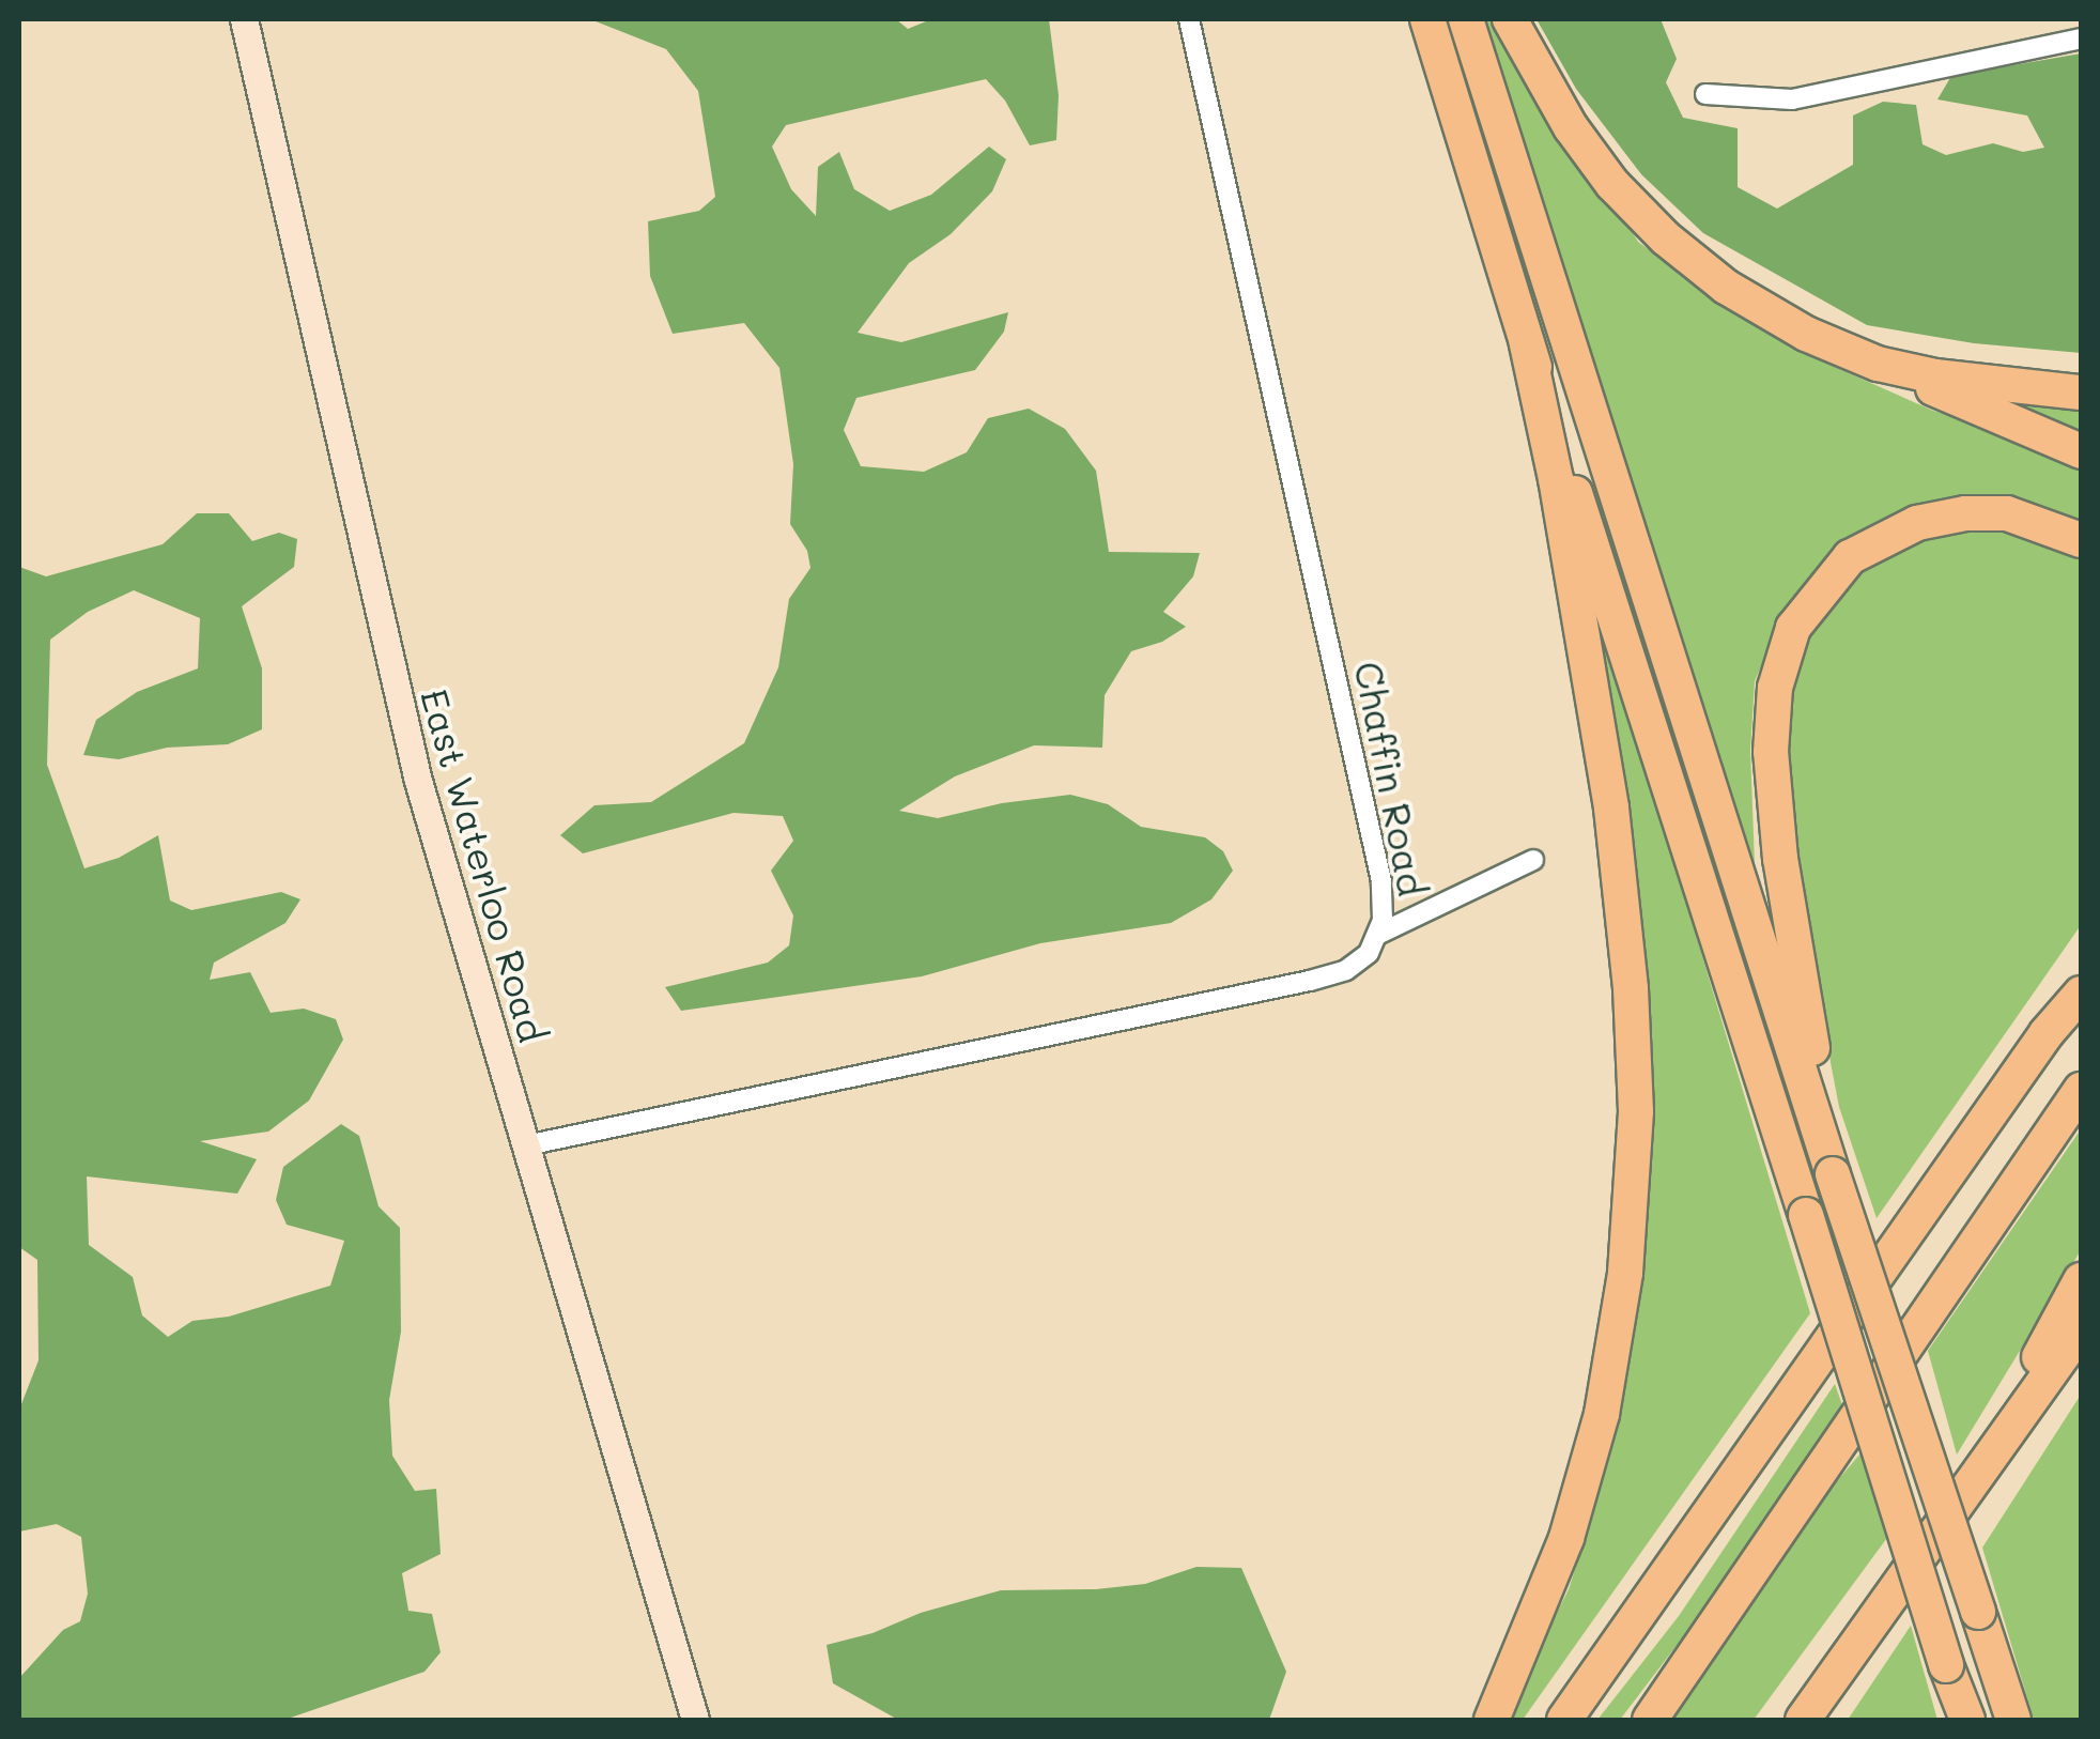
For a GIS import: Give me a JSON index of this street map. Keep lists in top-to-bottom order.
{
  "streets": {
    "main road": ["East Waterloo Road"],
    "street": ["Chaffin Road"]
  },
  "crossings": [
    ["Chaffin Road", "East Waterloo Road"]
  ]
}
